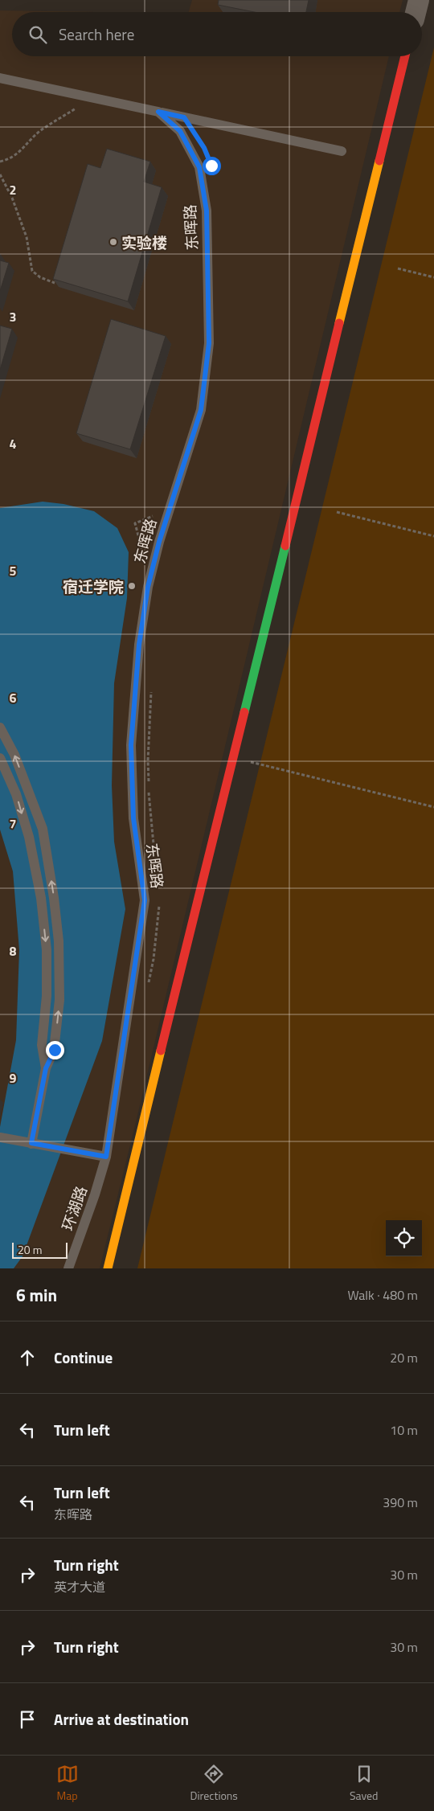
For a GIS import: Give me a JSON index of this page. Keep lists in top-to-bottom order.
{
  "streets": {
    "lane": ["东晖路", "环湖路"]
  },
  "crossings": [
    ["东晖路", "环湖路"]
  ],
  "places": ["实验楼", "宿迁学院"],
  "scale_bar": "20 m",
  "page": {
    "search": "Search here",
    "scale": "20 m",
    "heading": ["6 min", "Walk · 480 m"],
    "list": [
      ["Continue", "20 m"],
      ["Turn left", "10 m"],
      ["Turn left", "东晖路", "390 m"],
      ["Turn right", "英才大道", "30 m"],
      ["Turn right", "30 m"],
      "Arrive at destination"
    ],
    "nav": ["Map", "Directions", "Saved"]
  },
  "grid": {
    "rows": [
      "2",
      "3",
      "4",
      "5",
      "6",
      "7",
      "8",
      "9"
    ]
  }
}
